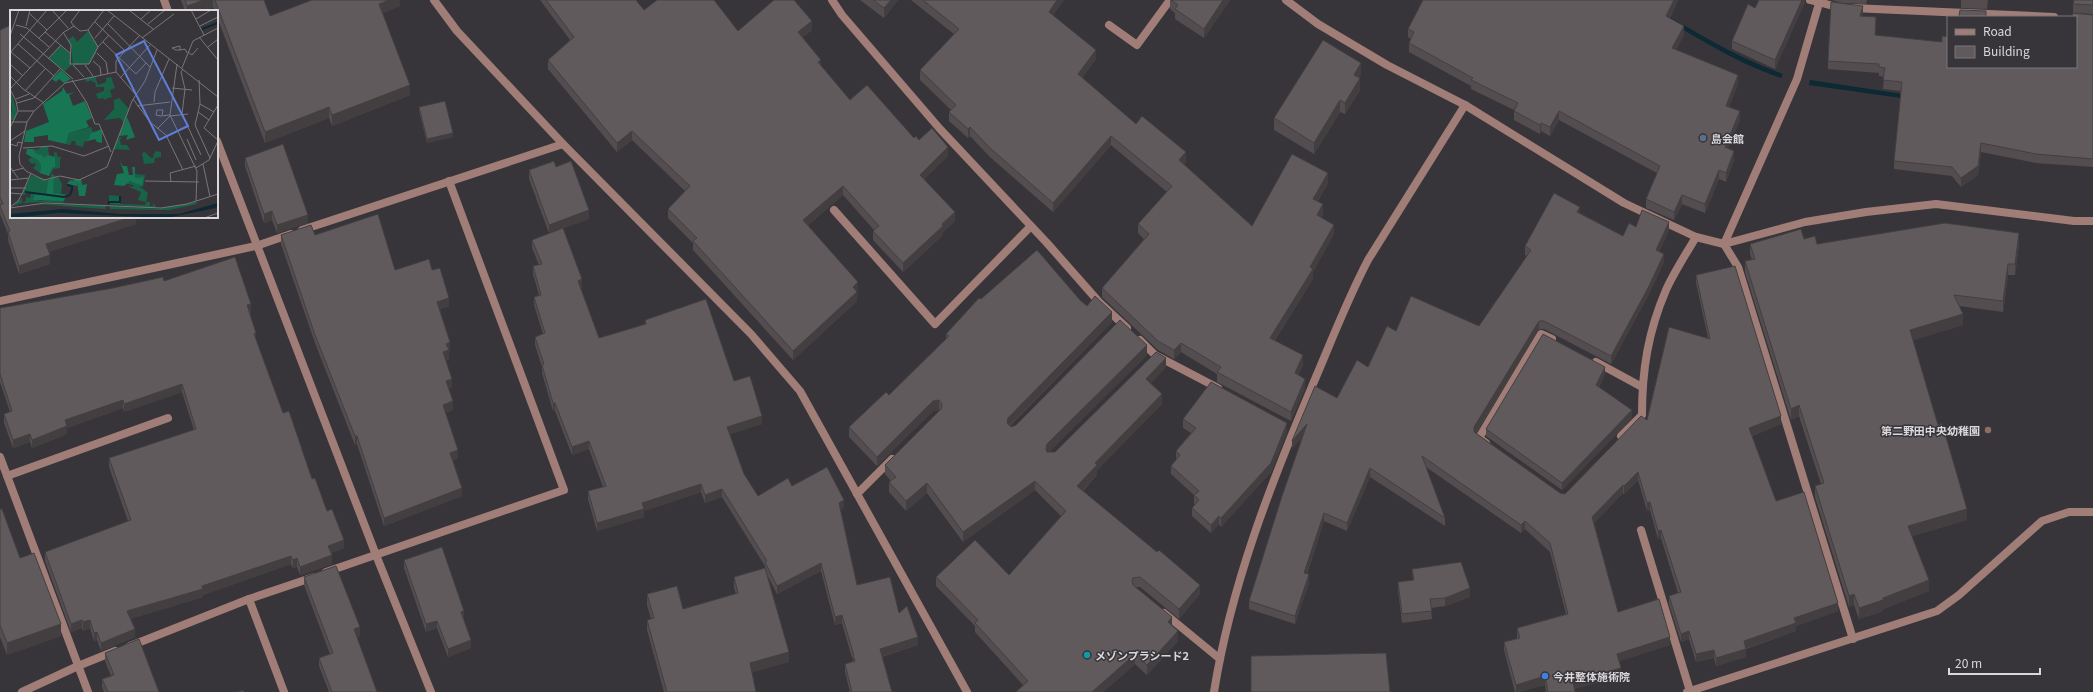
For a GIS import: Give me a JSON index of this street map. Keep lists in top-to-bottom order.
{
  "places": [
    "島会館",
    "第二野田中央幼稚園",
    "メゾンプラシード2",
    "今井整体施術院"
  ],
  "legend": ["Road", "Building"],
  "scale_bar": "20 m"
}
